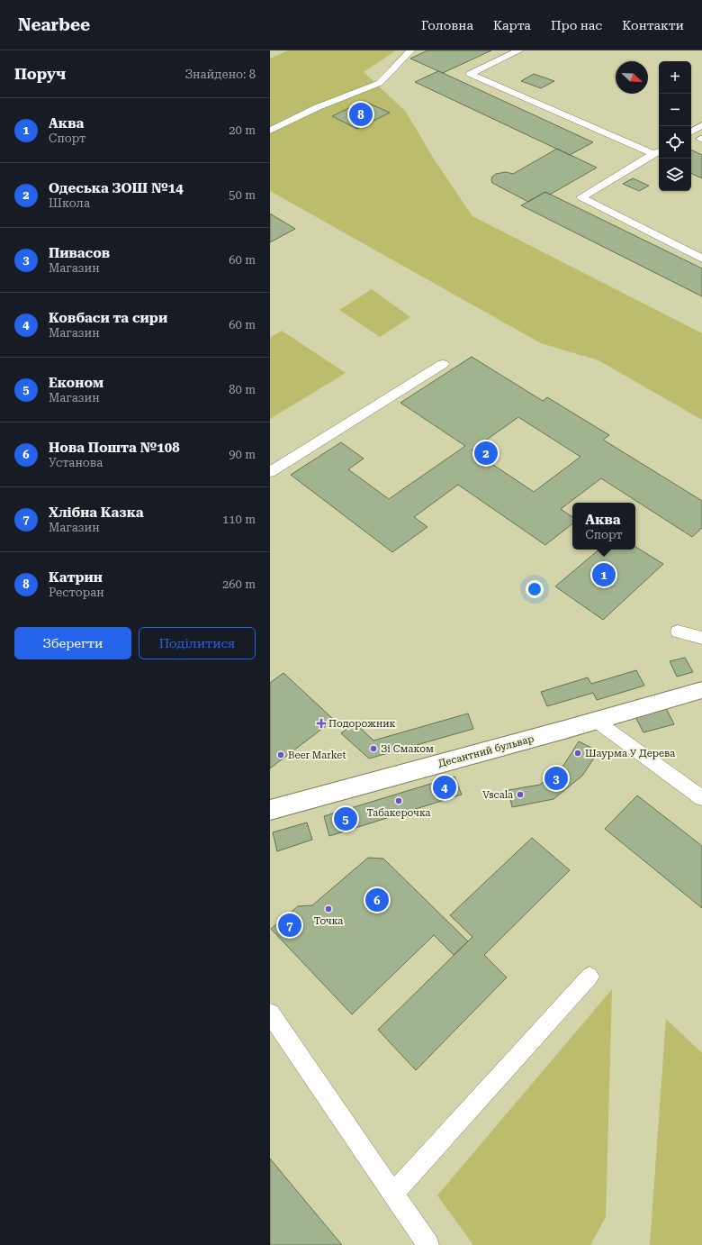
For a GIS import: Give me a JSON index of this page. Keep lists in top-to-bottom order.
{
  "streets": {
    "street": ["Десантний бульвар"]
  },
  "places": {
    "health": ["Подорожник"],
    "other": [
      "Зі Смаком",
      "Шаурма У Дерева",
      "Beer Market",
      "Vscala",
      "Табакерочка",
      "Точка"
    ]
  },
  "north": "bottom right",
  "page": {
    "header": "Nearbee",
    "nav": [
      "Головна",
      "Карта",
      "Про нас",
      "Контакти"
    ],
    "heading": ["Поруч", "Знайдено: 8"],
    "map_buttons": ["+", "−"],
    "list": [
      {
        "mark": "1",
        "name": "Аква",
        "note": "Спорт",
        "value": "20 m"
      },
      {
        "mark": "2",
        "name": "Одеська ЗОШ №14",
        "note": "Школа",
        "value": "50 m"
      },
      {
        "mark": "3",
        "name": "Пивасов",
        "note": "Магазин",
        "value": "60 m"
      },
      {
        "mark": "4",
        "name": "Ковбаси та сири",
        "note": "Магазин",
        "value": "60 m"
      },
      {
        "mark": "5",
        "name": "Економ",
        "note": "Магазин",
        "value": "80 m"
      },
      {
        "mark": "6",
        "name": "Нова Пошта №108",
        "note": "Установа",
        "value": "90 m"
      },
      {
        "mark": "7",
        "name": "Хлiбна Казка",
        "note": "Магазин",
        "value": "110 m"
      },
      {
        "mark": "8",
        "name": "Катрин",
        "note": "Ресторан",
        "value": "260 m"
      }
    ],
    "pins": [
      "8",
      "2",
      "1",
      "3",
      "4",
      "5",
      "6",
      "7"
    ],
    "popup": ["Аква", "Спорт"],
    "buttons": ["Зберегти", "Поділитися"]
  }
}
